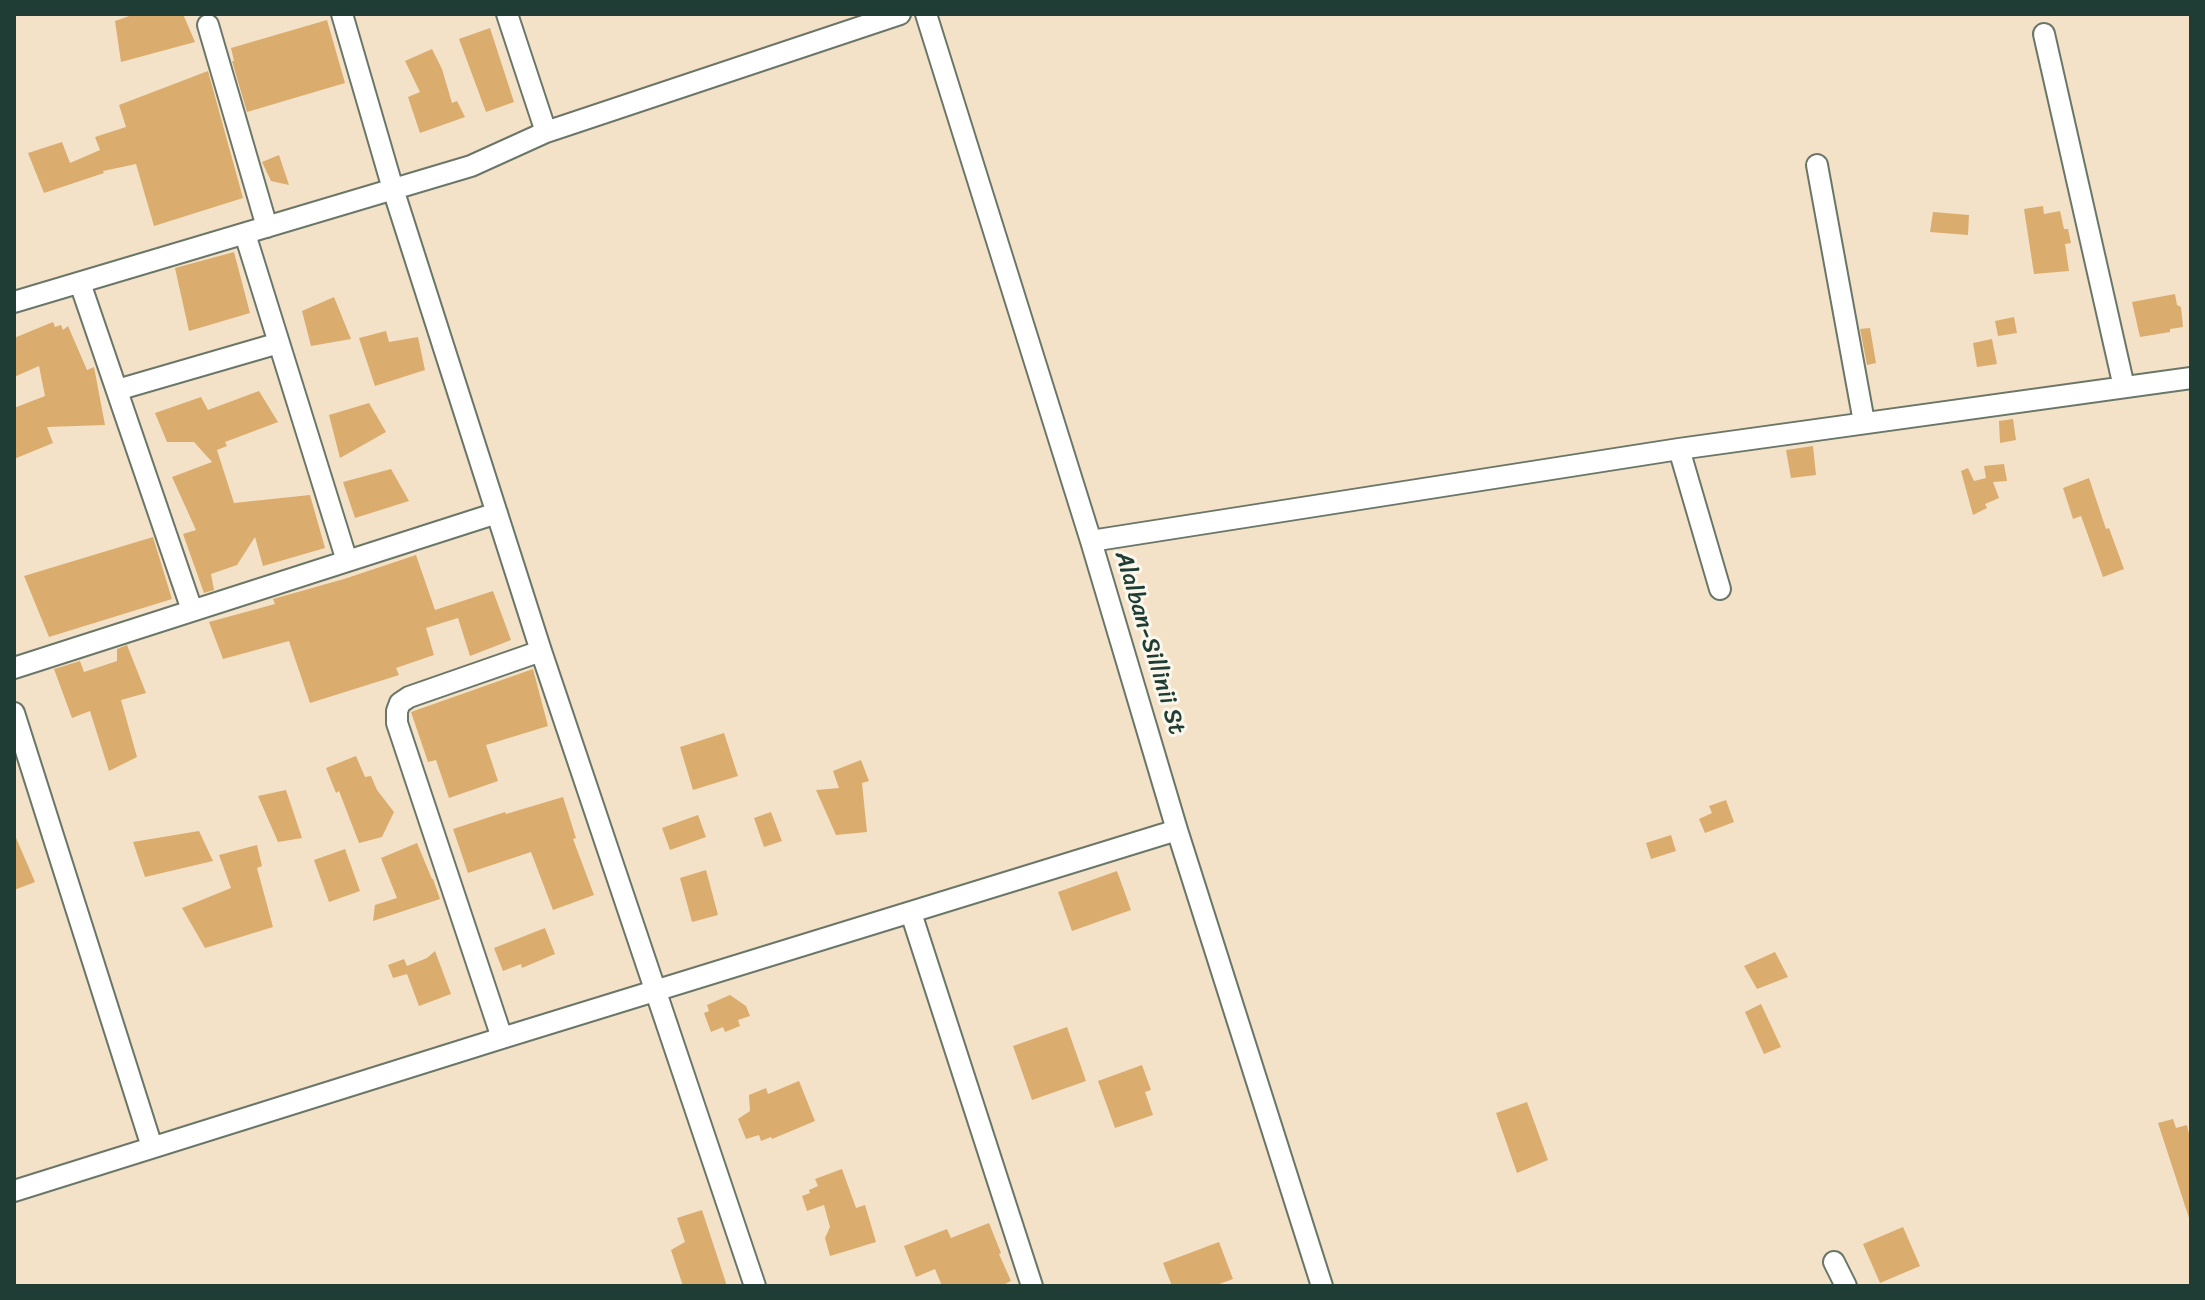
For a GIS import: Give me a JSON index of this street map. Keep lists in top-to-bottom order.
{
  "streets": {
    "street": ["Alalban-Sillinii St"]
  }
}
